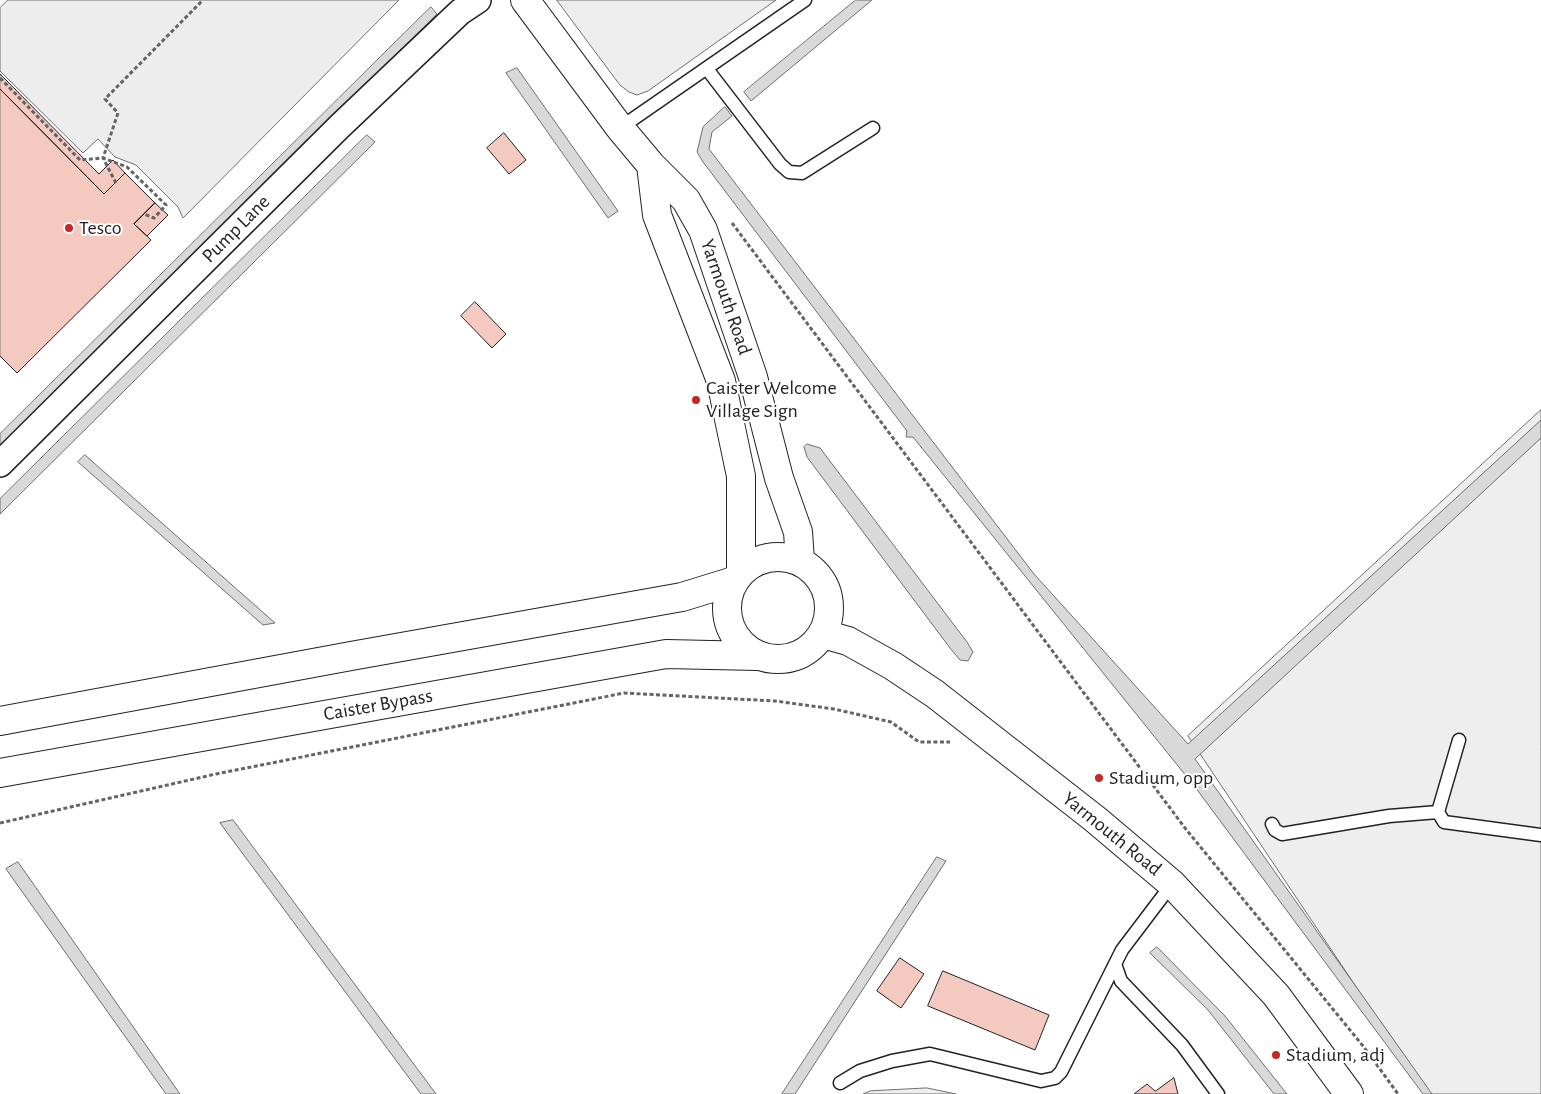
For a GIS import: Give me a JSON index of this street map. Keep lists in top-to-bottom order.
{
  "streets": {
    "main road": ["Yarmouth Road", "Caister Bypass"],
    "street": ["Pump Lane"]
  },
  "crossings": [
    ["Yarmouth Road", "Caister Bypass"]
  ],
  "places": [
    "Tesco",
    "Caister Welcome Village Sign",
    "Stadium, opp",
    "Stadium, adj"
  ]
}
